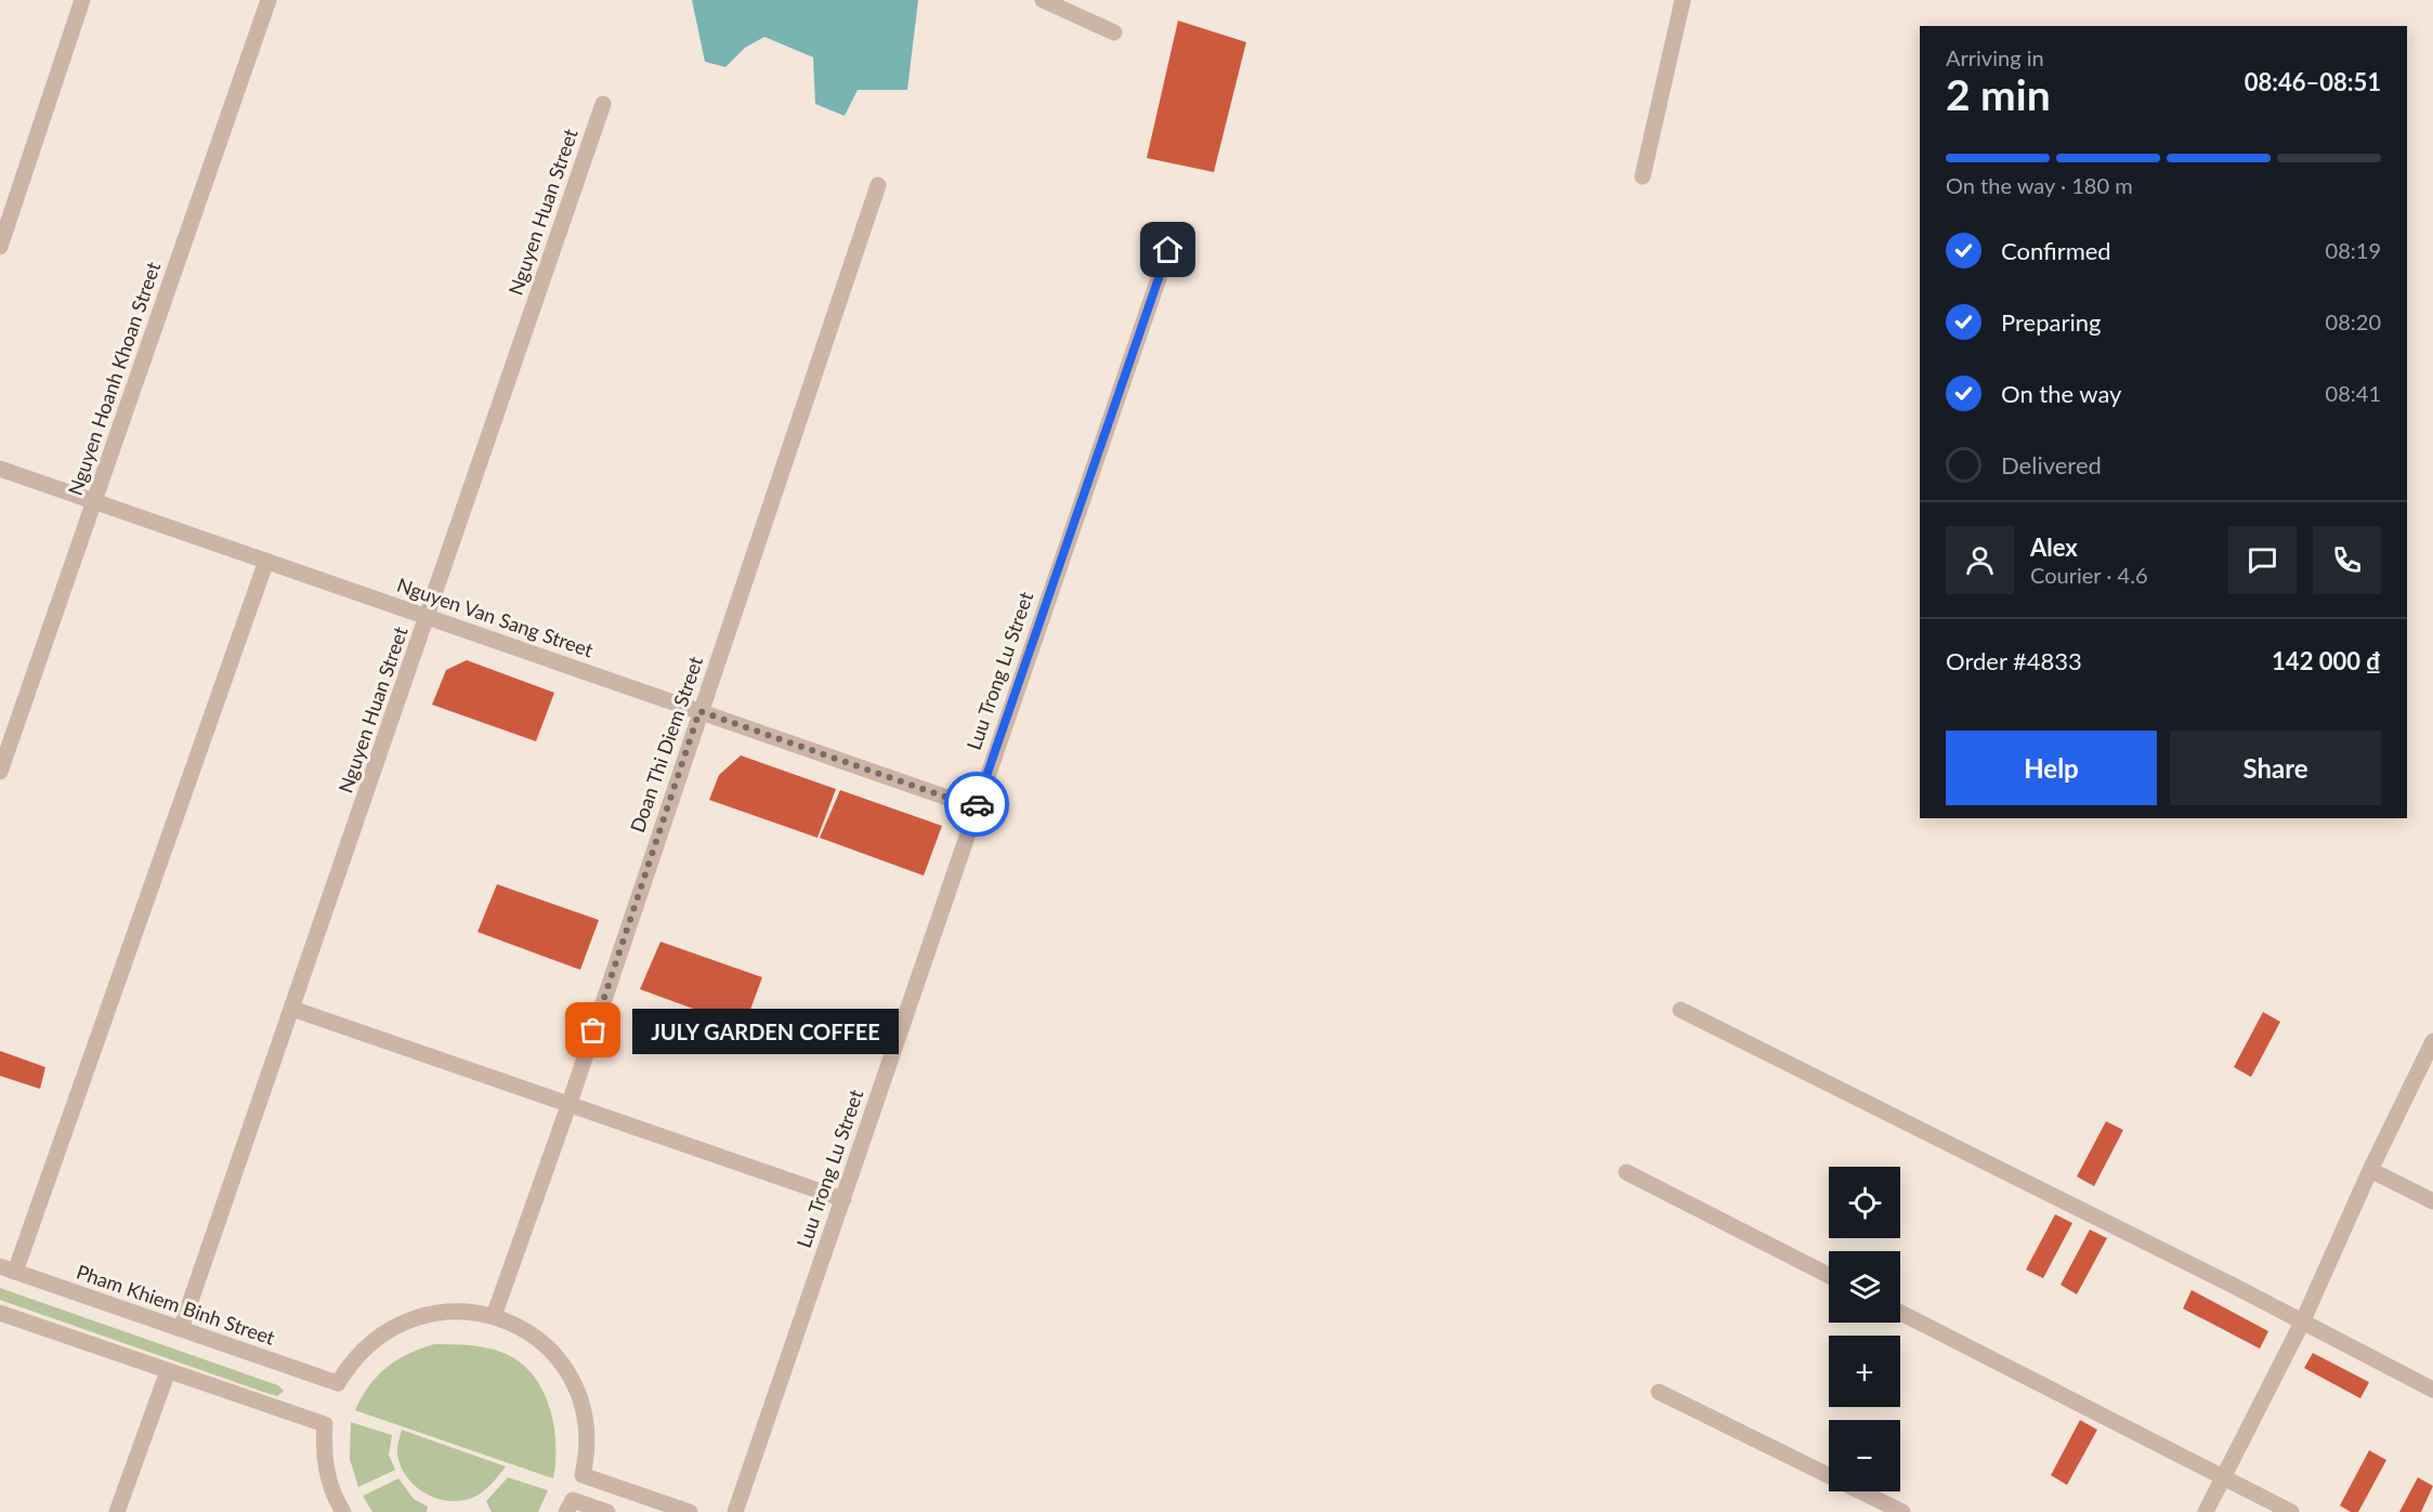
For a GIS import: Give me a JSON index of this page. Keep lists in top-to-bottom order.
{
  "streets": {
    "street": [
      "Nguyen Huan Street",
      "Nguyen Hoanh Khoan Street",
      "Nguyen Van Sang Street",
      "Luu Trong Lu Street",
      "Doan Thi Diem Street",
      "Pham Khiem Binh Street"
    ]
  },
  "crossings": [
    ["Nguyen Huan Street", "Nguyen Van Sang Street"],
    ["Nguyen Huan Street", "Pham Khiem Binh Street"],
    ["Nguyen Hoanh Khoan Street", "Nguyen Van Sang Street"],
    ["Nguyen Van Sang Street", "Luu Trong Lu Street"],
    ["Nguyen Van Sang Street", "Doan Thi Diem Street"],
    ["Doan Thi Diem Street", "Pham Khiem Binh Street"]
  ],
  "places": ["JULY GARDEN COFFEE"],
  "page": {
    "heading": ["2 min", "Arriving in", "08:46–08:51"],
    "panel": [
      "Alex",
      "Courier · 4.6",
      "Order #4833",
      "142 000 ₫"
    ],
    "bar": "On the way · 180 m",
    "list": [
      ["Confirmed", "08:19"],
      ["Preparing", "08:20"],
      ["On the way", "08:41"],
      "Delivered"
    ],
    "buttons": ["Help", "Share"],
    "bubble": "JULY GARDEN COFFEE",
    "map_buttons": ["+", "−"]
  }
}
